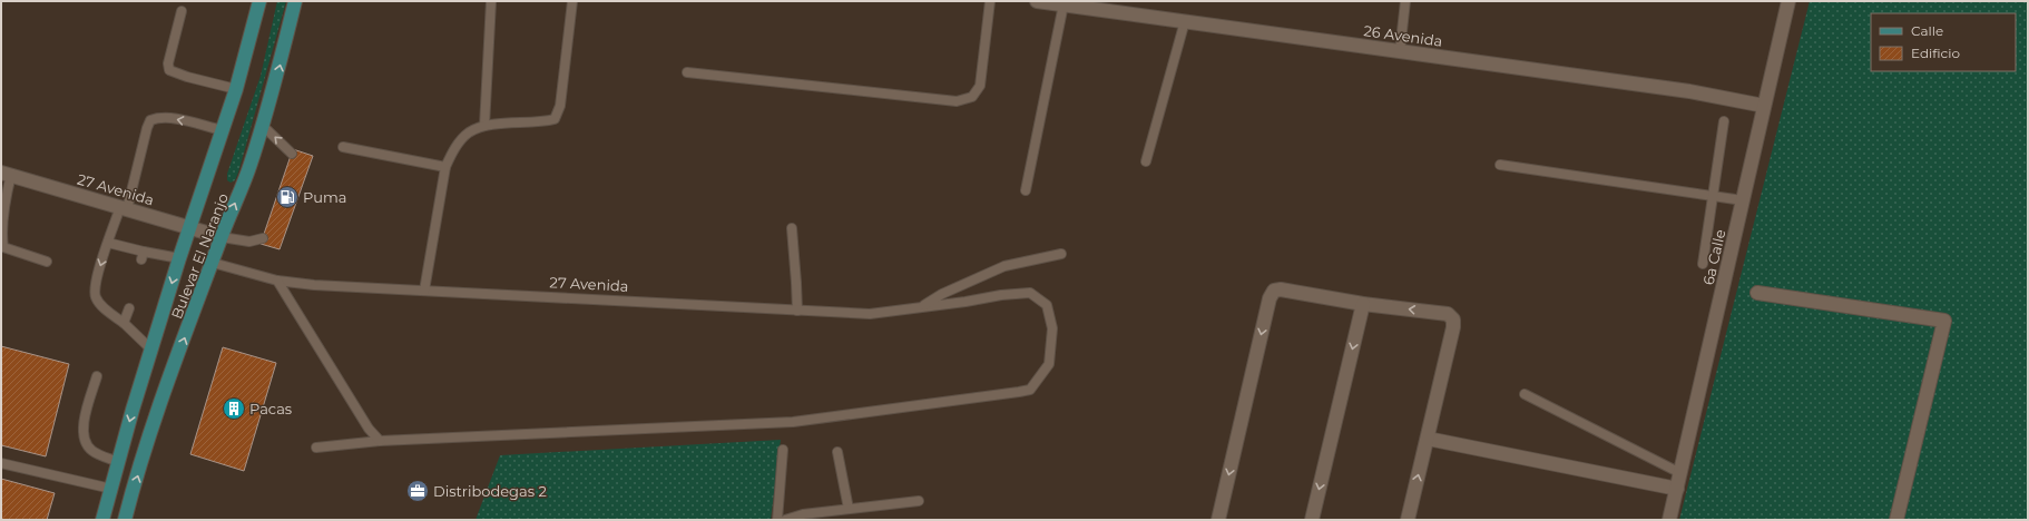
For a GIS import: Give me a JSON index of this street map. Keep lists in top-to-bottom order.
{
  "streets": {
    "main road": ["Bulevar El Naranjo"],
    "street": ["26 Avenida", "27 Avenida", "6a Calle"]
  },
  "crossings": [
    ["26 Avenida", "6a Calle"],
    ["27 Avenida", "Bulevar El Naranjo"]
  ],
  "places": {
    "fuel station": ["Puma"],
    "building": ["Pacas"],
    "office": ["Distribodegas 2"]
  },
  "legend": ["Calle", "Edificio"]
}
